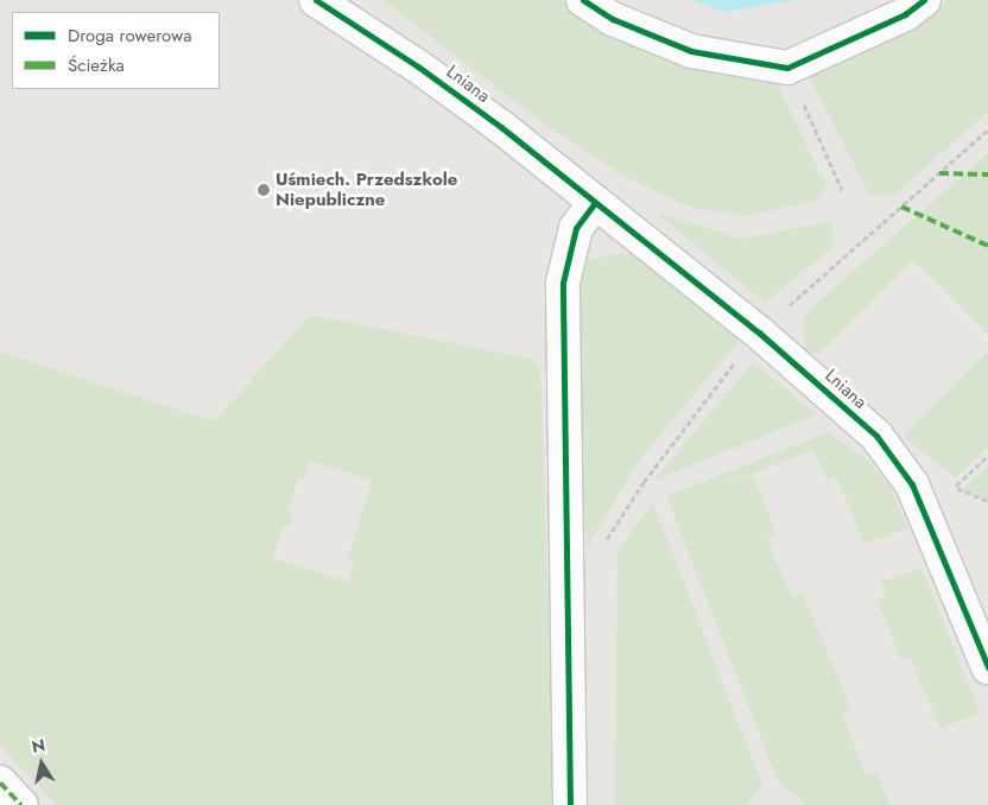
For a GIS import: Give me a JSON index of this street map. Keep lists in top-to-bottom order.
{
  "streets": {
    "street": ["Lniana"]
  },
  "places": ["Uśmiech. Przedszkole Niepubliczne"],
  "legend": ["Droga rowerowa", "Ścieżka"],
  "north": "top"
}
